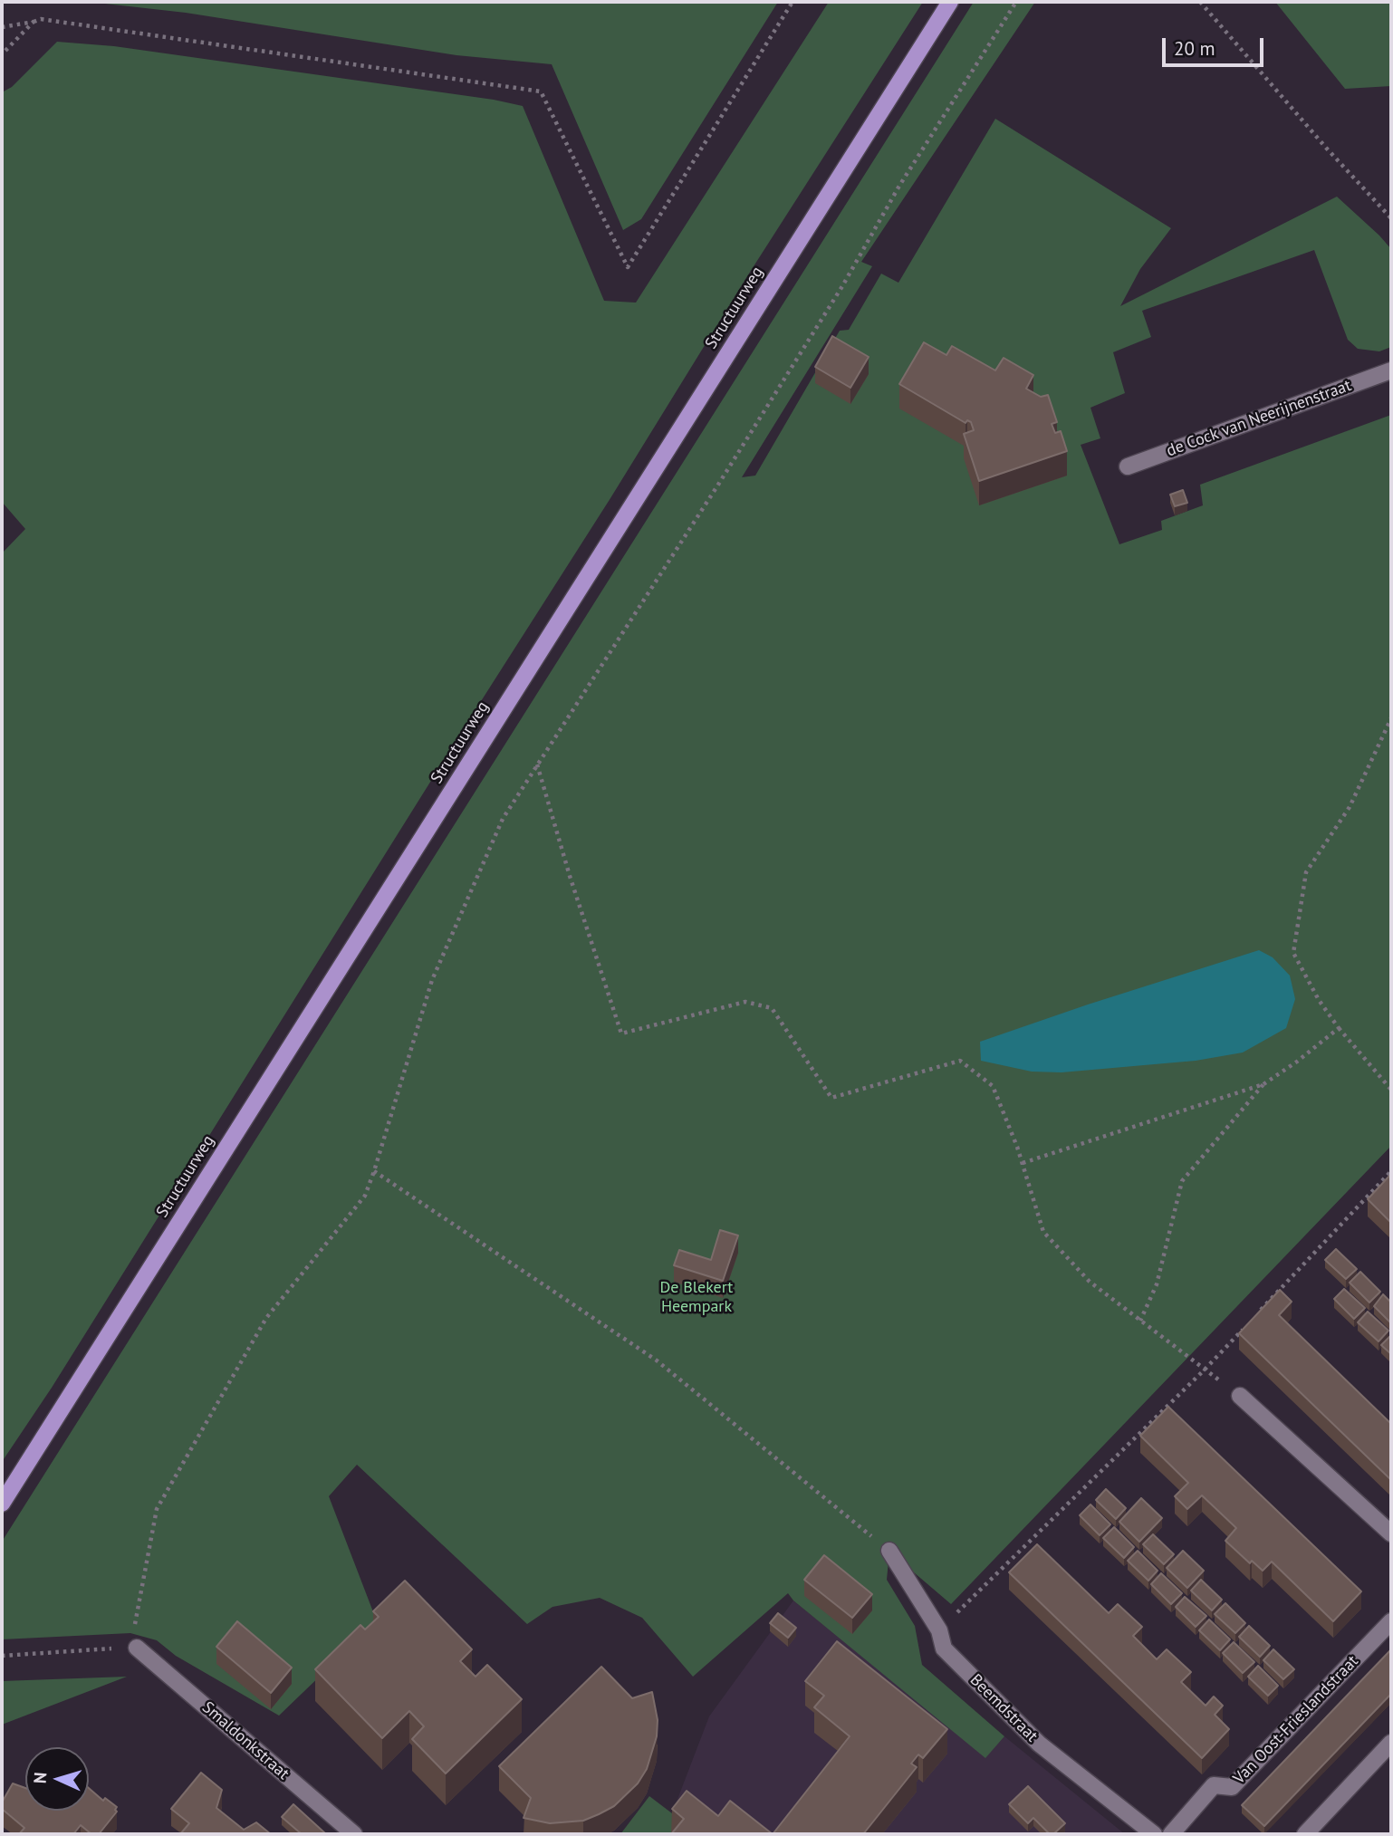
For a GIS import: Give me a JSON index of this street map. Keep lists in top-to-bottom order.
{
  "streets": {
    "main road": ["Structuurweg"],
    "street": [
      "de Cock van Neerijnenstraat",
      "Beemdstraat",
      "Van Oost-Frieslandstraat",
      "Smaldonkstraat"
    ]
  },
  "parks": ["De Blekert Heempark"],
  "scale_bar": "20 m",
  "north": "left"
}
